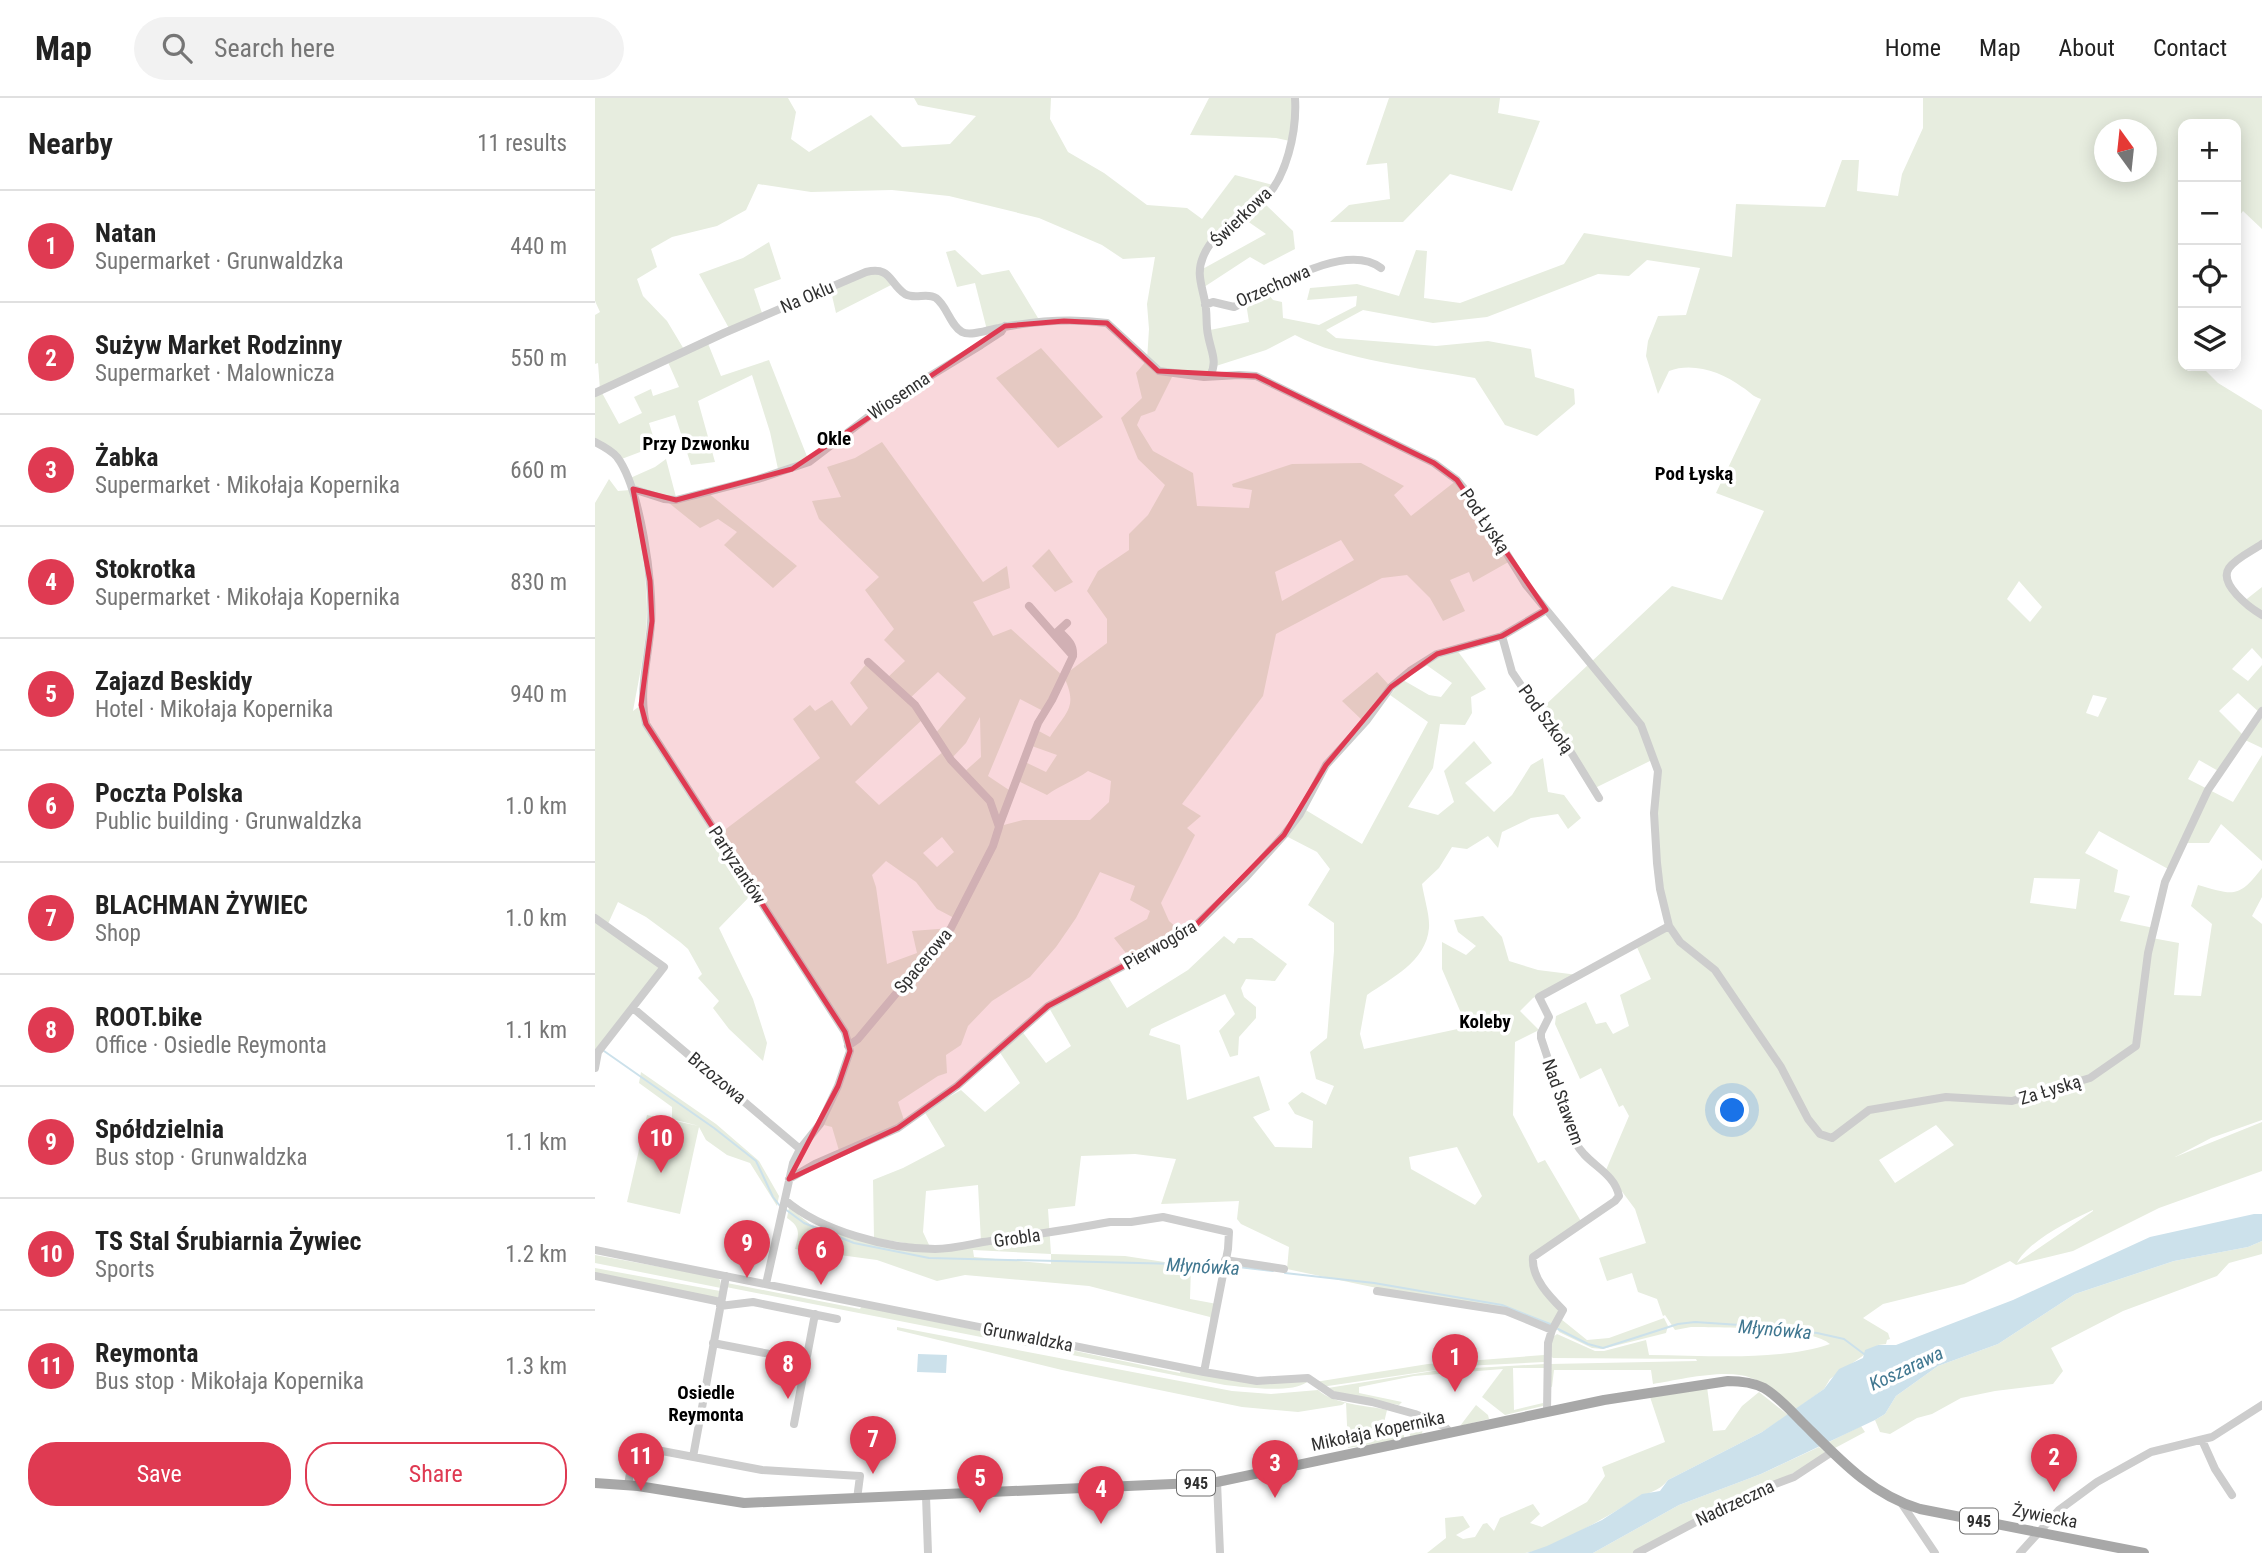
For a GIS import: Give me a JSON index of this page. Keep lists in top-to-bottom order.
{
  "streets": {
    "main road": ["Mikołaja Kopernika", "945", "Żywiecka"],
    "street": [
      "Świerkowa",
      "Orzechowa",
      "Na Oklu",
      "Wiosenna",
      "Pod Łyską",
      "Pod Szkołą",
      "Partyzantów",
      "Pierwogóra",
      "Spacerowa",
      "Brzozowa",
      "Za Łyską",
      "Nad Stawem",
      "Grobla",
      "Grunwaldzka",
      "Nadrzeczna"
    ]
  },
  "crossings": [
    ["Świerkowa", "Orzechowa"],
    ["Świerkowa", "Pod Łyską"],
    ["Na Oklu", "Wiosenna"],
    ["Na Oklu", "Pod Łyską"],
    ["Wiosenna", "Pod Łyską"],
    ["Wiosenna", "Partyzantów"],
    ["Pod Łyską", "Pierwogóra"],
    ["Pod Łyską", "Za Łyską"],
    ["Pod Łyską", "Nad Stawem"],
    ["Pod Szkołą", "Pierwogóra"],
    ["Partyzantów", "Spacerowa"],
    ["Za Łyską", "Nad Stawem"],
    ["Nad Stawem", "Mikołaja Kopernika"],
    ["Grobla", "Grunwaldzka"],
    ["Grunwaldzka", "Mikołaja Kopernika"],
    ["Mikołaja Kopernika", "Nadrzeczna"],
    ["Mikołaja Kopernika", "Żywiecka"],
    ["Nadrzeczna", "Żywiecka"]
  ],
  "districts": [
    "Okle",
    "Przy Dzwonku",
    "Pod Łyską",
    "Koleby",
    "Osiedle Reymonta"
  ],
  "water": ["Młynówka", "Koszarawa"],
  "north": "top",
  "page": {
    "header": "Map",
    "search": "Search here",
    "nav": [
      "Home",
      "Map",
      "About",
      "Contact"
    ],
    "heading": ["Nearby", "11 results"],
    "map_buttons": ["+", "−"],
    "list": [
      {
        "mark": "1",
        "name": "Natan",
        "note": "Supermarket · Grunwaldzka",
        "value": "440 m"
      },
      {
        "mark": "2",
        "name": "Sużyw Market Rodzinny",
        "note": "Supermarket · Malownicza",
        "value": "550 m"
      },
      {
        "mark": "3",
        "name": "Żabka",
        "note": "Supermarket · Mikołaja Kopernika",
        "value": "660 m"
      },
      {
        "mark": "4",
        "name": "Stokrotka",
        "note": "Supermarket · Mikołaja Kopernika",
        "value": "830 m"
      },
      {
        "mark": "5",
        "name": "Zajazd Beskidy",
        "note": "Hotel · Mikołaja Kopernika",
        "value": "940 m"
      },
      {
        "mark": "6",
        "name": "Poczta Polska",
        "note": "Public building · Grunwaldzka",
        "value": "1.0 km"
      },
      {
        "mark": "7",
        "name": "BLACHMAN ŻYWIEC",
        "note": "Shop",
        "value": "1.0 km"
      },
      {
        "mark": "8",
        "name": "ROOT.bike",
        "note": "Office · Osiedle Reymonta",
        "value": "1.1 km"
      },
      {
        "mark": "9",
        "name": "Spółdzielnia",
        "note": "Bus stop · Grunwaldzka",
        "value": "1.1 km"
      },
      {
        "mark": "10",
        "name": "TS Stal Śrubiarnia Żywiec",
        "note": "Sports",
        "value": "1.2 km"
      },
      {
        "mark": "11",
        "name": "Reymonta",
        "note": "Bus stop · Mikołaja Kopernika",
        "value": "1.3 km"
      }
    ],
    "pins": [
      "10",
      "9",
      "6",
      "1",
      "8",
      "7",
      "11",
      "2",
      "3",
      "5",
      "4"
    ],
    "buttons": ["Save", "Share"]
  }
}
